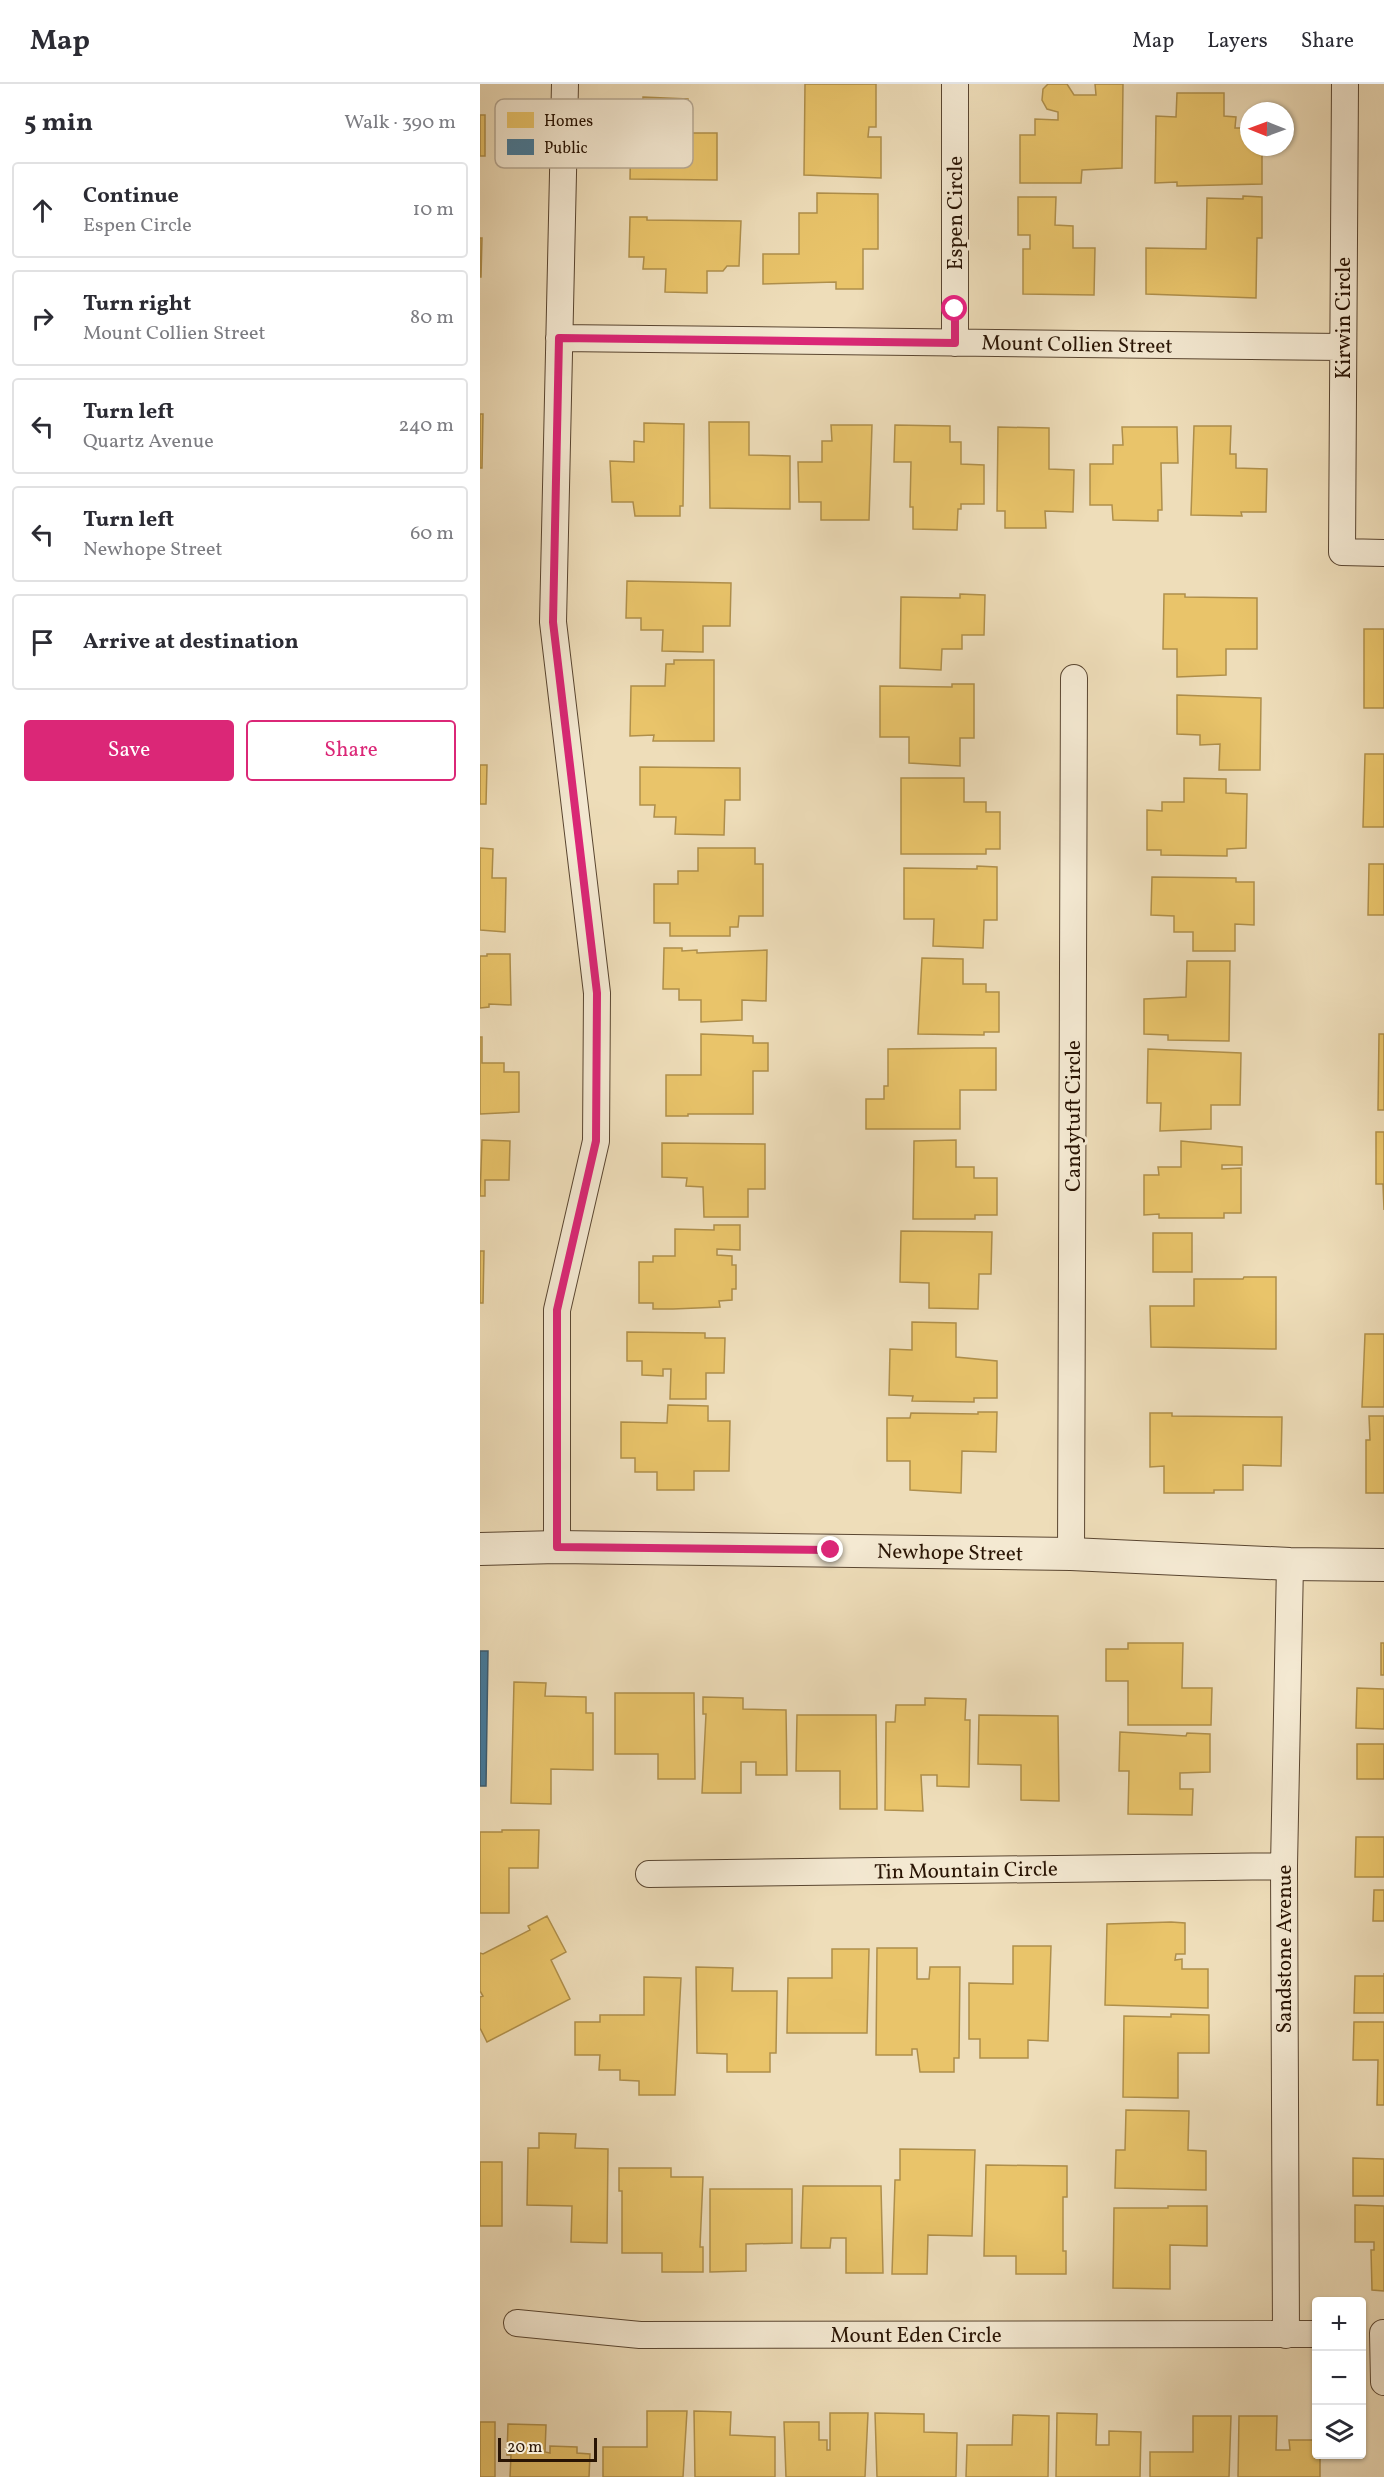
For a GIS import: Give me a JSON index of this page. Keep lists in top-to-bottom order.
{
  "streets": {
    "street": [
      "Espen Circle",
      "Kirwin Circle",
      "Mount Collien Street",
      "Candytuft Circle",
      "Newhope Street",
      "Tin Mountain Circle",
      "Sandstone Avenue",
      "Mount Eden Circle"
    ]
  },
  "crossings": [
    ["Espen Circle", "Mount Collien Street"],
    ["Kirwin Circle", "Mount Collien Street"],
    ["Candytuft Circle", "Newhope Street"],
    ["Newhope Street", "Sandstone Avenue"],
    ["Tin Mountain Circle", "Sandstone Avenue"],
    ["Sandstone Avenue", "Mount Eden Circle"]
  ],
  "legend": ["Homes", "Public"],
  "scale_bar": "20 m",
  "north": "left",
  "page": {
    "header": "Map",
    "nav": ["Map", "Layers", "Share"],
    "heading": ["5 min", "Walk · 390 m"],
    "list": [
      ["Continue", "Espen Circle", "10 m"],
      ["Turn right", "Mount Collien Street", "80 m"],
      ["Turn left", "Quartz Avenue", "240 m"],
      ["Turn left", "Newhope Street", "60 m"],
      "Arrive at destination"
    ],
    "buttons": ["Save", "Share"],
    "map_buttons": ["+", "−"],
    "scale": "20 m"
  }
}
